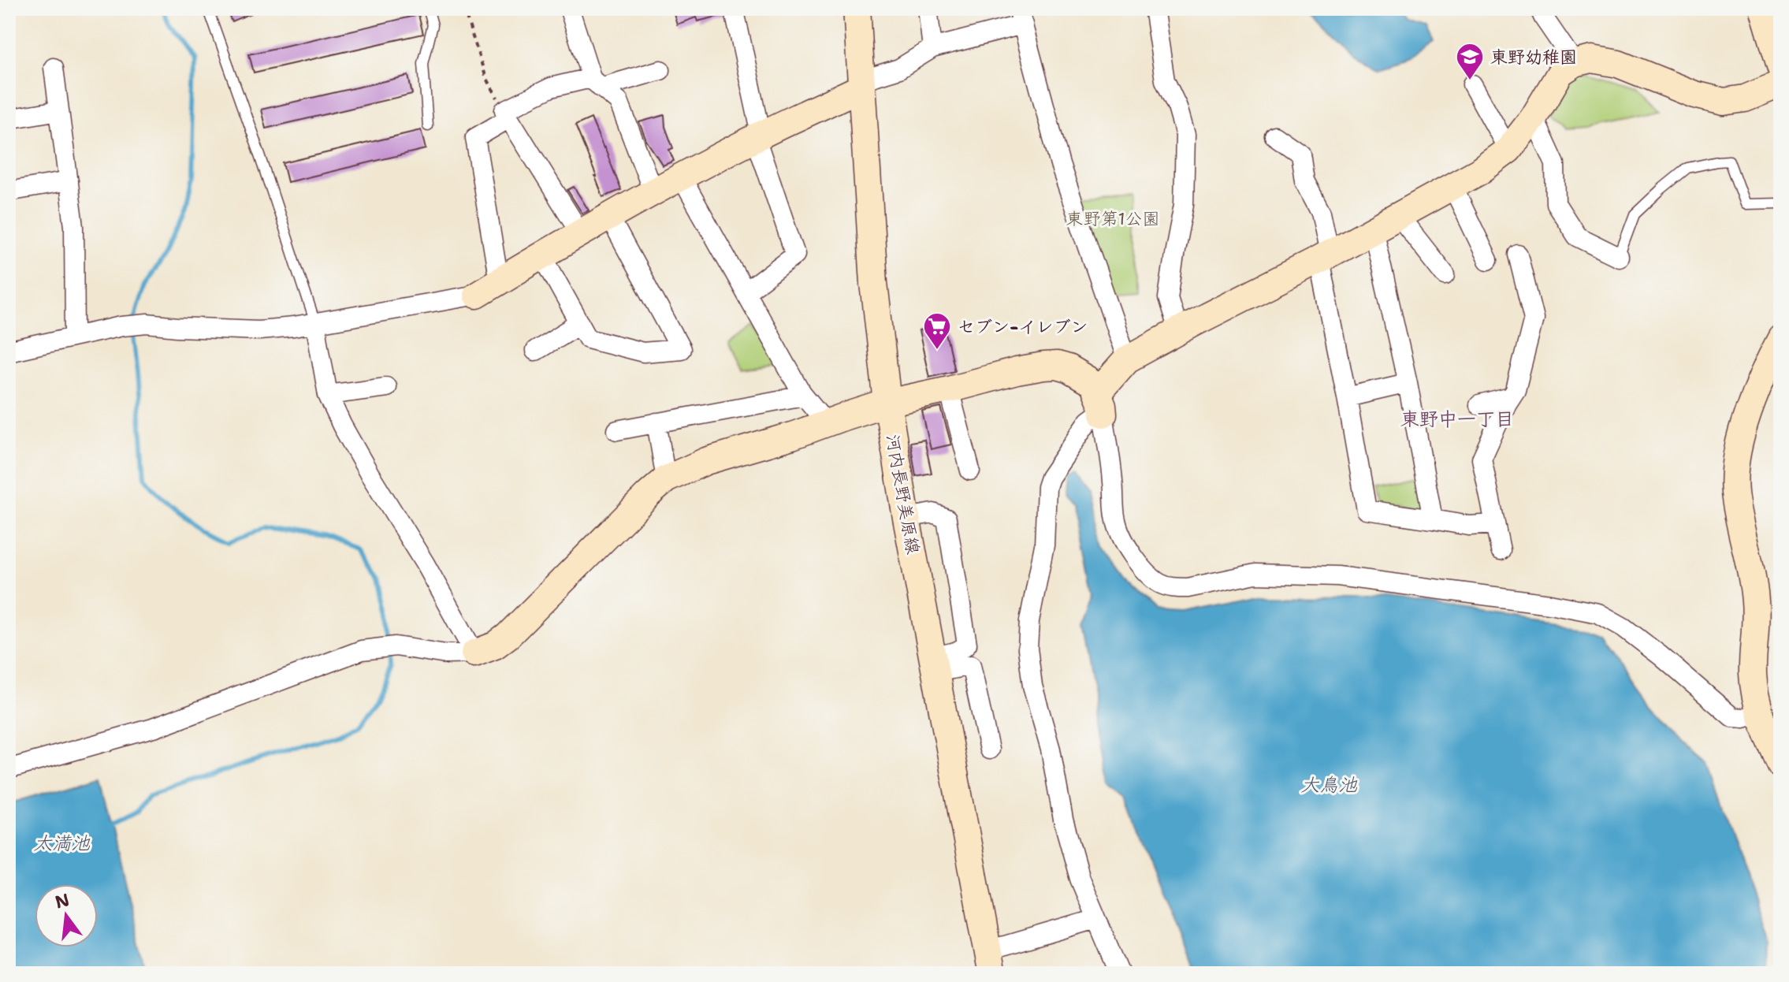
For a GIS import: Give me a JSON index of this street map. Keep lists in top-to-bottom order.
{
  "streets": {
    "street": ["河内長野美原線"]
  },
  "districts": ["東野中一丁目"],
  "water": ["大鳥池", "太満池"],
  "parks": ["東野第1公園"],
  "places": {
    "school or university": ["東野幼稚園"],
    "supermarket": ["セブン-イレブン"]
  },
  "north": "top"
}
